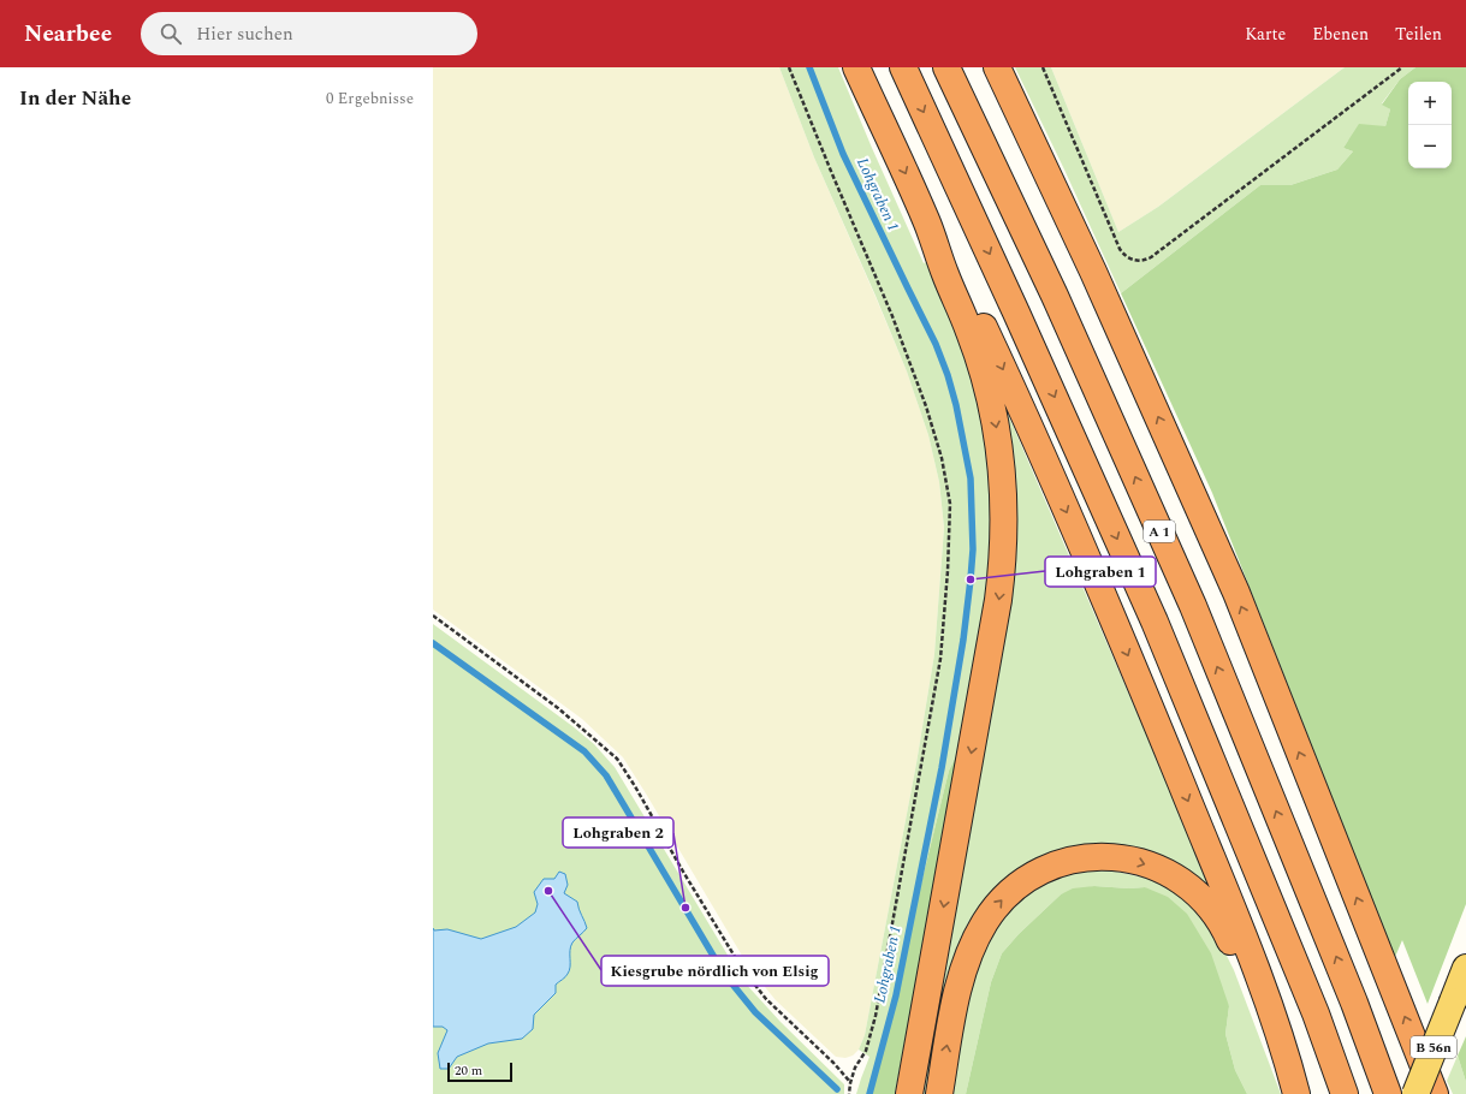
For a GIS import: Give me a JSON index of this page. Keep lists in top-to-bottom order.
{
  "streets": {
    "highway": ["A 1"],
    "main road": ["B 56n"]
  },
  "water": ["Lohgraben 1"],
  "places": ["Lohgraben 1", "Kiesgrube nördlich von Elsig", "Lohgraben 2"],
  "scale_bar": "20 m",
  "page": {
    "header": "Nearbee",
    "search": "Hier suchen",
    "nav": ["Karte", "Ebenen", "Teilen"],
    "heading": ["In der Nähe", "0 Ergebnisse"],
    "map_buttons": ["+", "−"],
    "scale": "20 m"
  }
}
